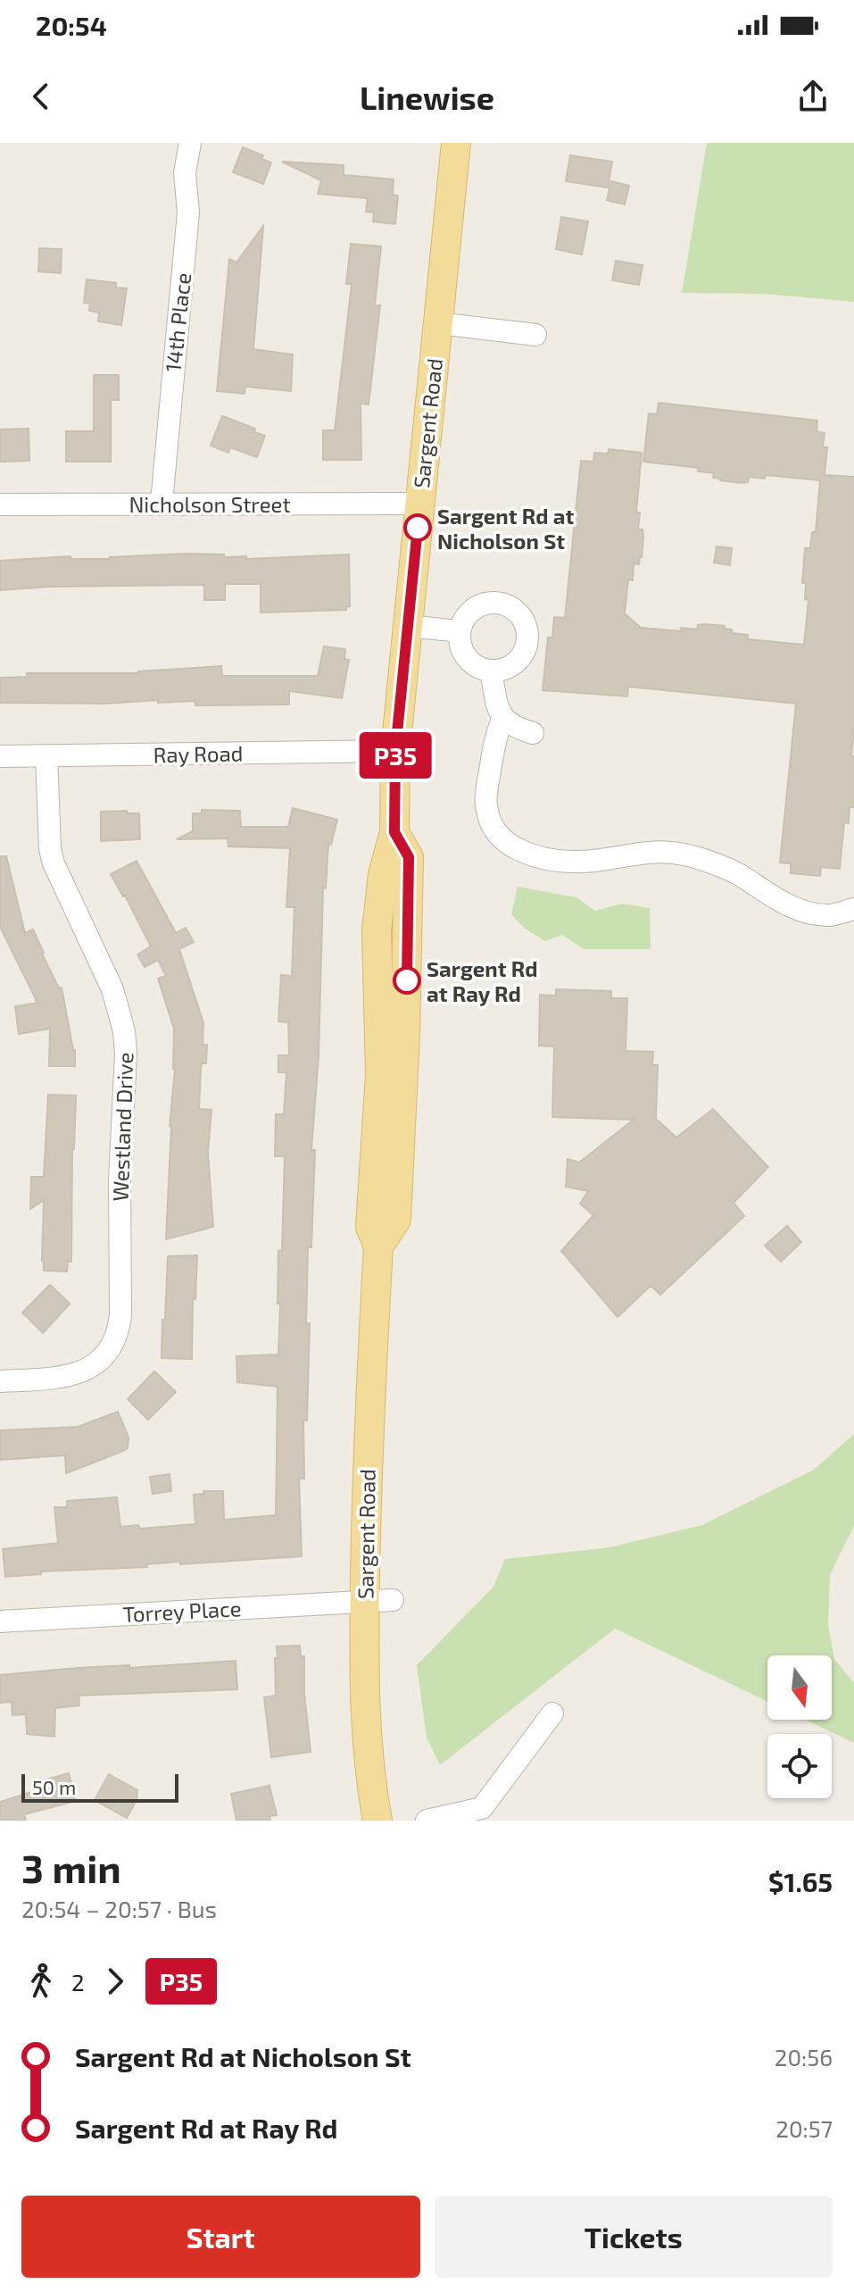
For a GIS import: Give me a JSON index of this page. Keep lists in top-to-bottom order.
{
  "streets": {
    "main road": ["Sargent Road"],
    "street": [
      "14th Place",
      "Nicholson Street",
      "Ray Road",
      "Westland Drive",
      "Torrey Place"
    ]
  },
  "crossings": [
    ["14th Place", "Nicholson Street"],
    ["Sargent Road", "Nicholson Street"],
    ["Sargent Road", "Ray Road"],
    ["Sargent Road", "Torrey Place"],
    ["Ray Road", "Westland Drive"]
  ],
  "places": ["Sargent Rd at Nicholson St", "Sargent Rd at Ray Rd"],
  "lines": ["bus line P35"],
  "scale_bar": "50 m",
  "north": "bottom",
  "page": {
    "status": "20:54",
    "header": "Linewise",
    "on_map": "P35",
    "scale": "50 m",
    "heading": ["3 min", "20:54 – 20:57 · Bus", "$1.65"],
    "legs": ["2", "P35"],
    "list": [
      {
        "name": "Sargent Rd at Nicholson St",
        "value": "20:56"
      },
      {
        "name": "Sargent Rd at Ray Rd",
        "value": "20:57"
      }
    ],
    "buttons": ["Start", "Tickets"]
  }
}
